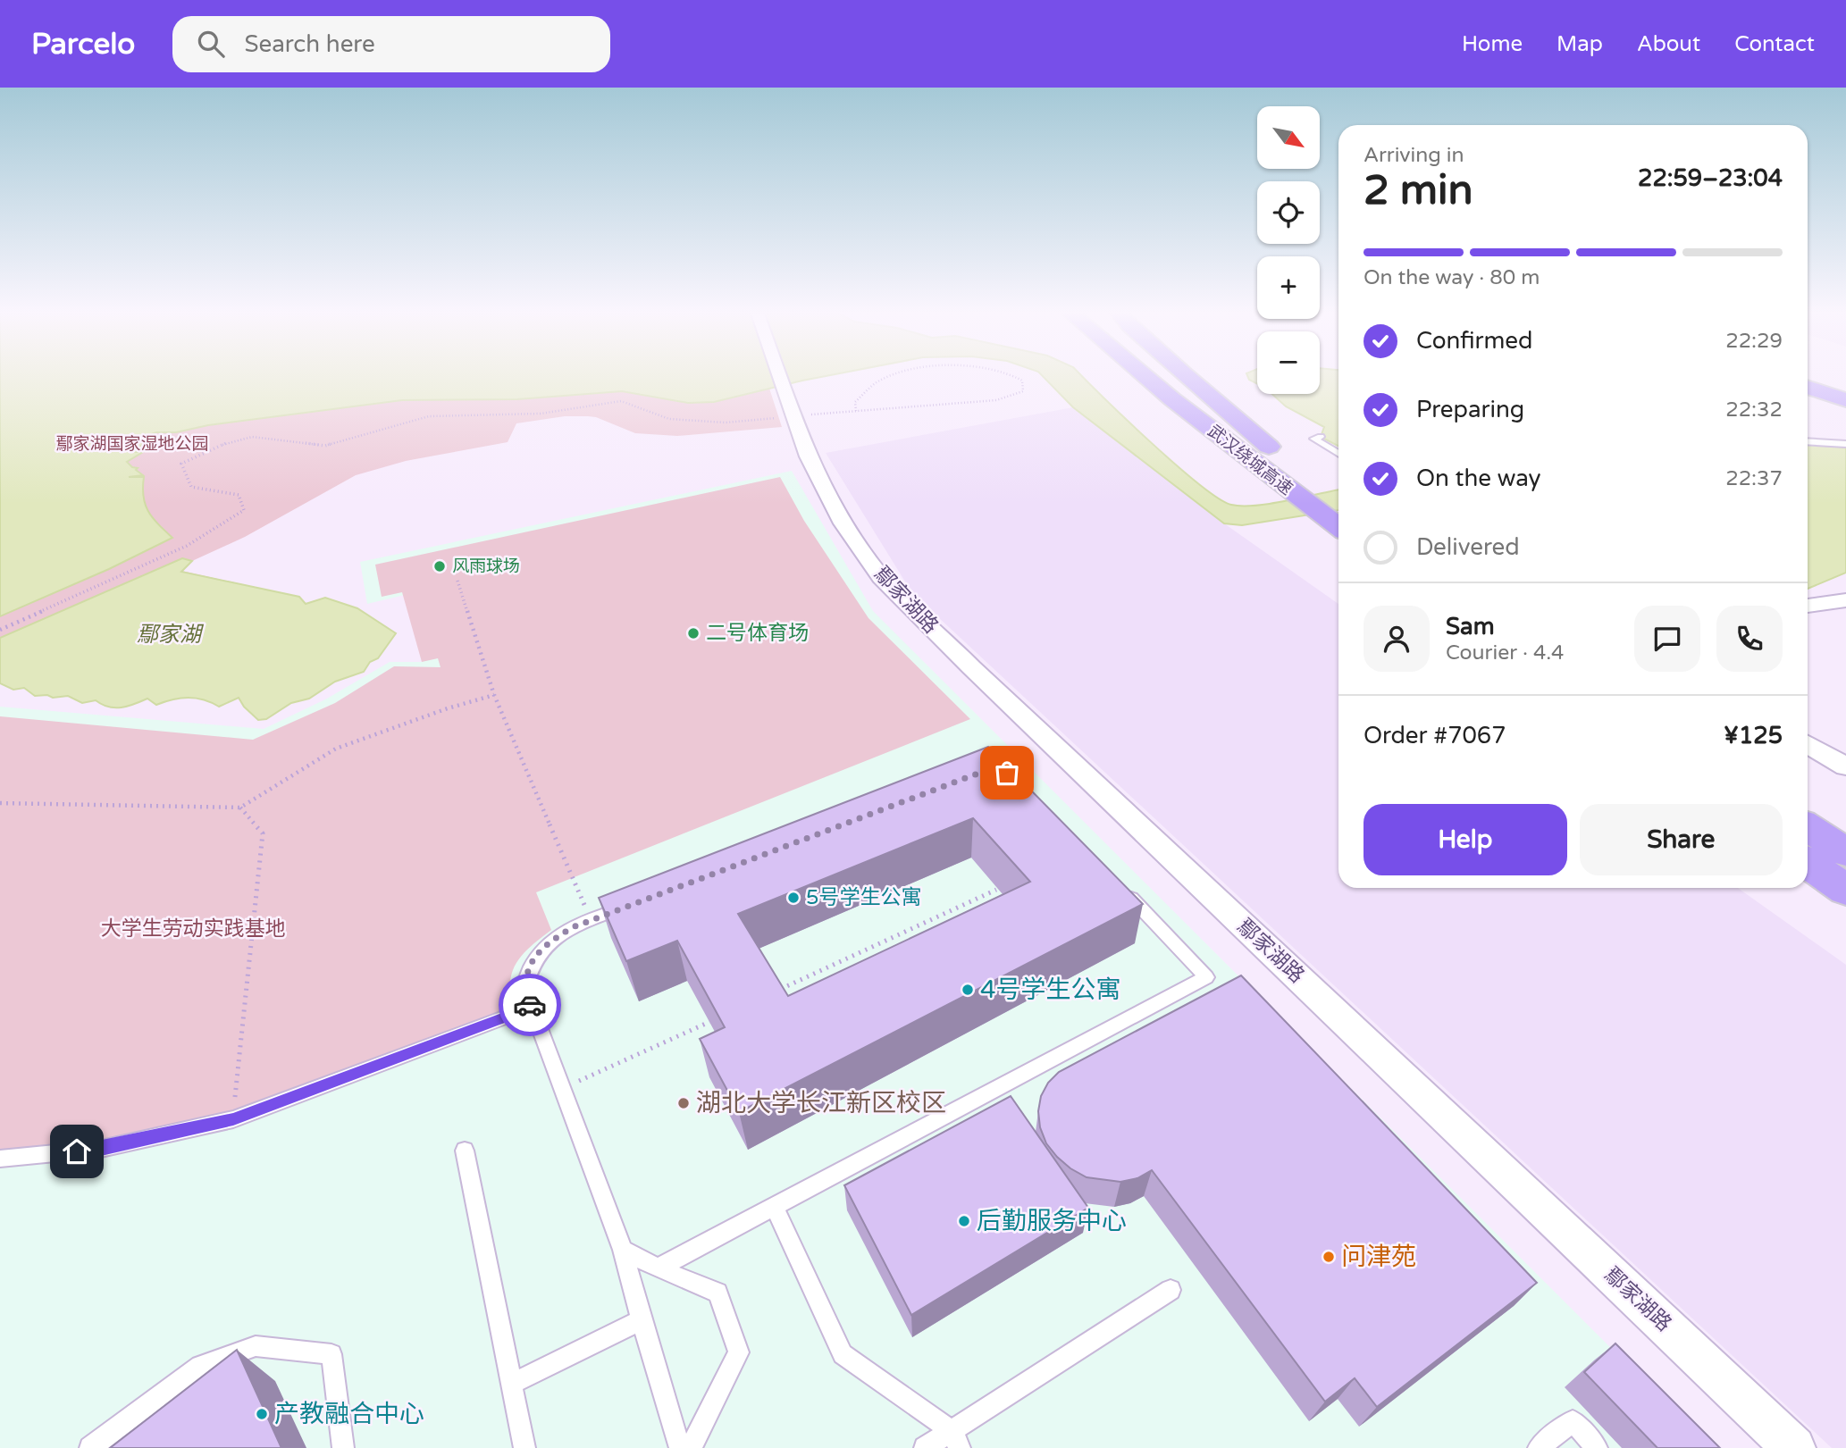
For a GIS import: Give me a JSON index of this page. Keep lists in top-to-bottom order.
{
  "streets": {
    "highway": ["武汉绕城高速"],
    "street": ["鄢家湖路"]
  },
  "water": ["鄢家湖"],
  "parks": ["鄢家湖国家湿地公园", "大学生劳动实践基地"],
  "places": [
    "风雨球场",
    "二号体育场",
    "5号学生公寓",
    "4号学生公寓",
    "湖北大学长江新区校区",
    "后勤服务中心",
    "问津苑",
    "产教融合中心"
  ],
  "north": "bottom right",
  "page": {
    "header": "Parcelo",
    "search": "Search here",
    "nav": [
      "Home",
      "Map",
      "About",
      "Contact"
    ],
    "map_buttons": ["+", "−"],
    "heading": ["2 min", "Arriving in", "22:59–23:04"],
    "panel": [
      "Sam",
      "Courier · 4.4",
      "Order #7067",
      "¥125"
    ],
    "bar": "On the way · 80 m",
    "list": [
      ["Confirmed", "22:29"],
      ["Preparing", "22:32"],
      ["On the way", "22:37"],
      "Delivered"
    ],
    "buttons": ["Help", "Share"]
  }
}
